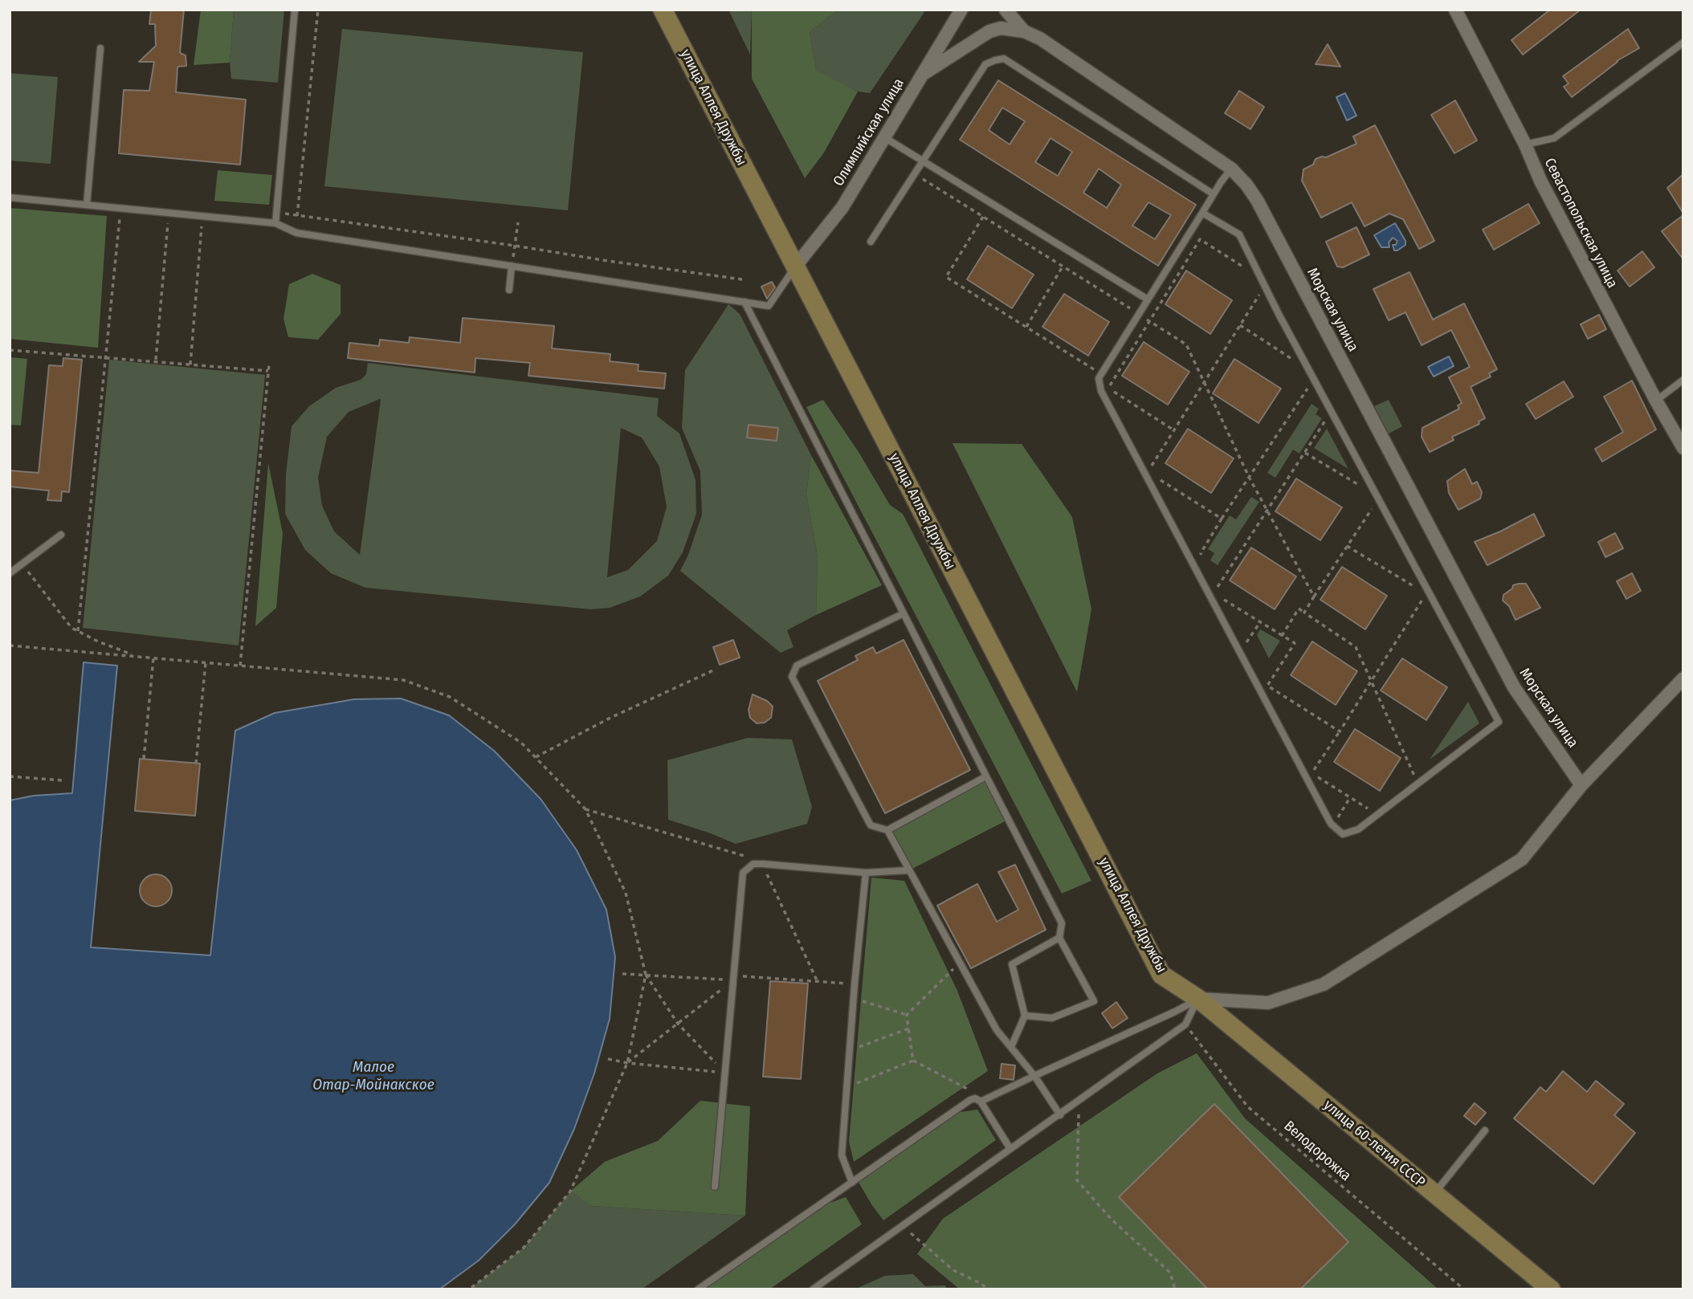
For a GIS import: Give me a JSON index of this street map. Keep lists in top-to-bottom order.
{
  "streets": {
    "main road": ["улица Аллея Дружбы", "улица 60-летия СССР"],
    "street": ["Олимпийская улица", "Севастопольская улица", "Морская улица"],
    "path": ["Велодорожка"]
  },
  "crossings": [
    ["улица Аллея Дружбы", "Олимпийская улица"],
    ["улица Аллея Дружбы", "улица 60-летия СССР"],
    ["Олимпийская улица", "Морская улица"]
  ],
  "water": ["Малое Отар-Мойнакское"]
}
